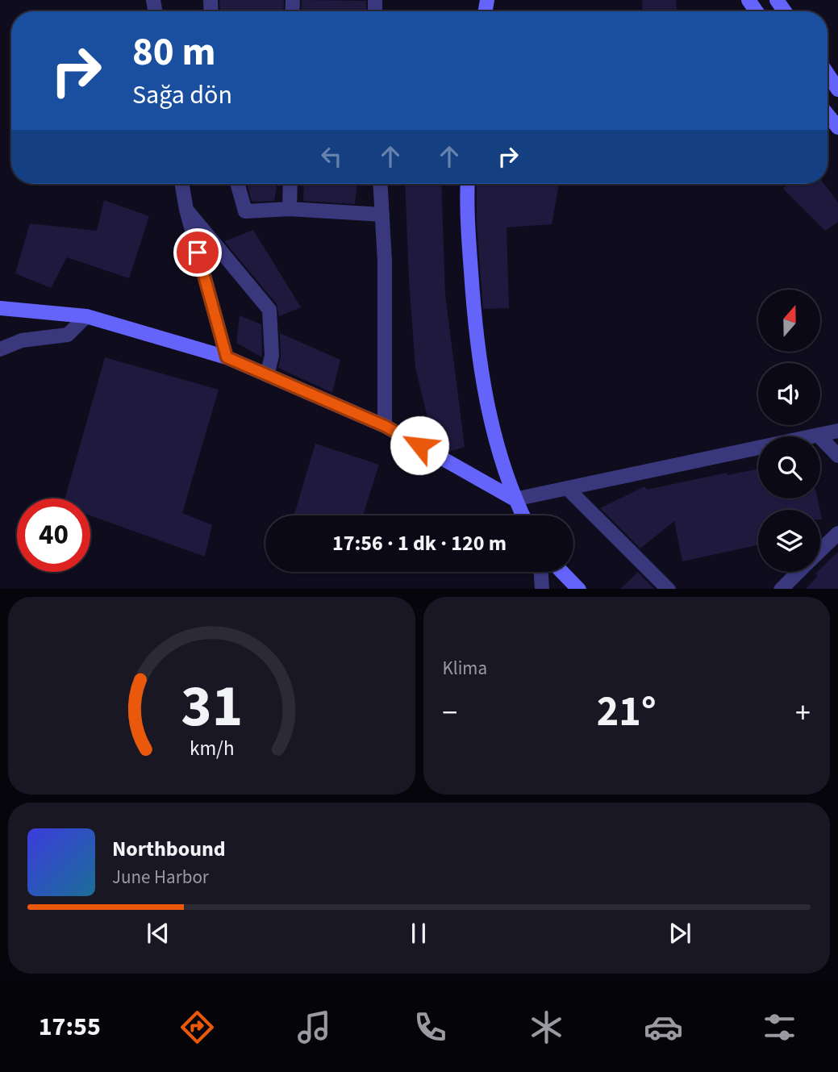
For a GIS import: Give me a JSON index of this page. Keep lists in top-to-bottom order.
{
  "north": "top",
  "page": {
    "turn": ["80 m", "Sağa dön"],
    "limit": "40",
    "trip": "17:56 · 1 dk · 120 m",
    "tile": "Klima",
    "heat": ["−", "21°", "+"],
    "song": ["Northbound", "June Harbor"],
    "tabs": "17:55",
    "gauge": ["31", "km/h"]
  }
}
